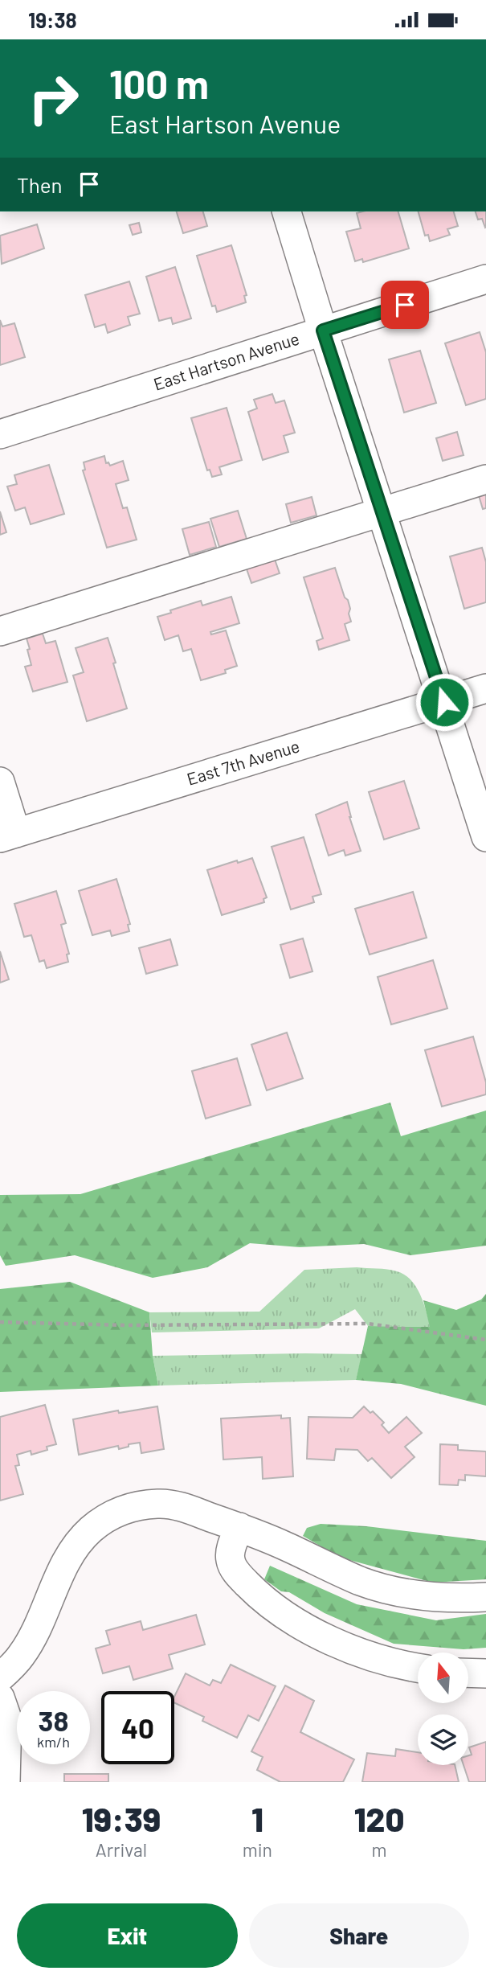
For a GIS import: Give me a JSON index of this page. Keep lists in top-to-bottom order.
{
  "streets": {
    "street": ["East Hartson Avenue", "East 7th Avenue"]
  },
  "north": "top",
  "page": {
    "status": "19:38",
    "turn": ["100 m", "East Hartson Avenue"],
    "then": "Then",
    "speed": "38 km/h",
    "limit": "40",
    "eta": [
      "19:39",
      "Arrival",
      "1",
      "min",
      "120",
      "m"
    ],
    "buttons": ["Exit", "Share"]
  }
}
